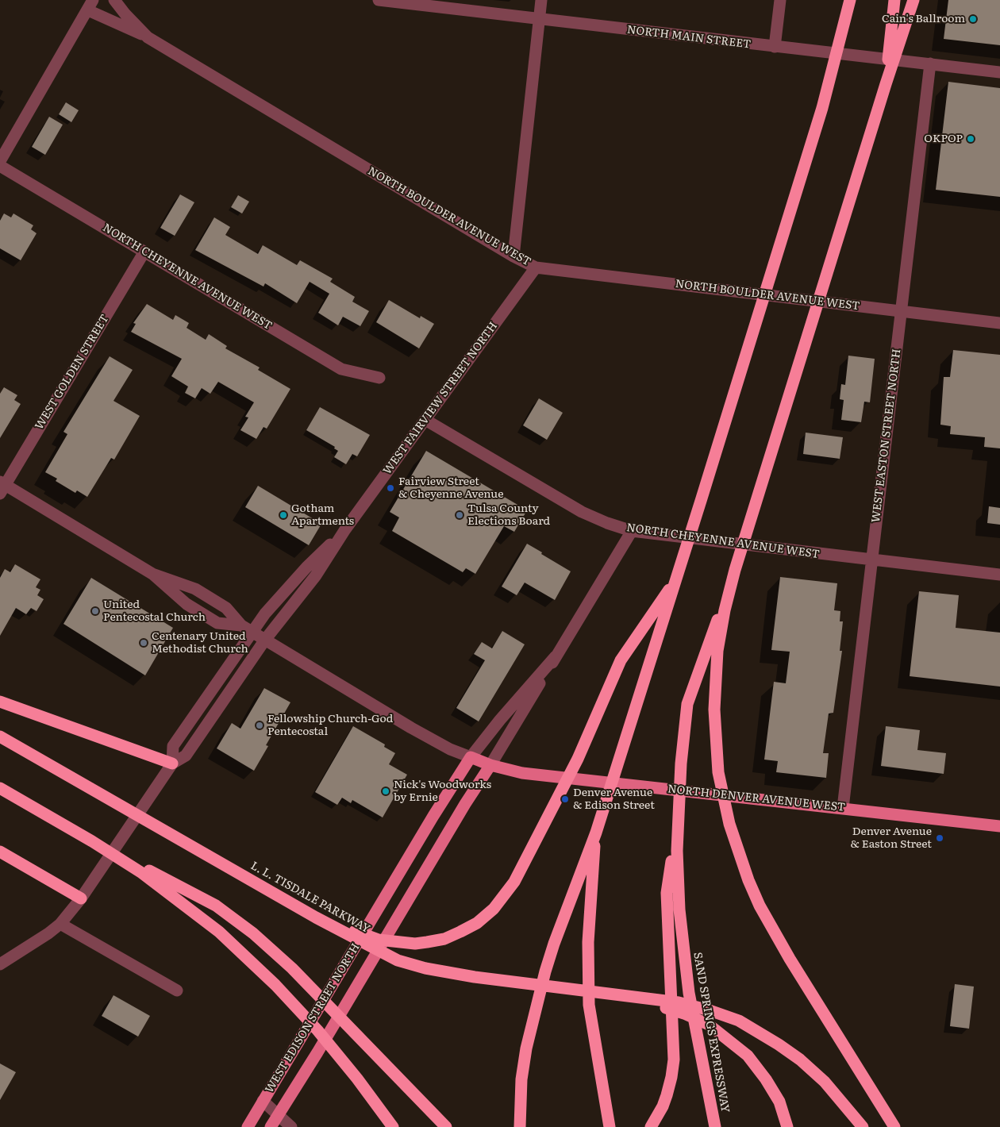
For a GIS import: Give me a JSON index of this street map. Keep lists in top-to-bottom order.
{
  "streets": {
    "highway": ["L. L. TISDALE PARKWAY", "SAND SPRINGS EXPRESSWAY"],
    "main road": ["NORTH DENVER AVENUE WEST", "WEST EDISON STREET NORTH"],
    "street": [
      "NORTH MAIN STREET",
      "NORTH BOULDER AVENUE WEST",
      "NORTH CHEYENNE AVENUE WEST",
      "WEST GOLDEN STREET",
      "WEST FAIRVIEW STREET NORTH",
      "WEST EASTON STREET NORTH"
    ]
  },
  "crossings": [
    ["NORTH MAIN STREET", "WEST EASTON STREET NORTH"],
    ["NORTH BOULDER AVENUE WEST", "WEST FAIRVIEW STREET NORTH"],
    ["NORTH BOULDER AVENUE WEST", "WEST EASTON STREET NORTH"],
    ["NORTH CHEYENNE AVENUE WEST", "WEST GOLDEN STREET"],
    ["NORTH CHEYENNE AVENUE WEST", "WEST FAIRVIEW STREET NORTH"],
    ["NORTH CHEYENNE AVENUE WEST", "WEST EASTON STREET NORTH"],
    ["NORTH CHEYENNE AVENUE WEST", "WEST EDISON STREET NORTH"],
    ["WEST GOLDEN STREET", "NORTH DENVER AVENUE WEST"],
    ["WEST FAIRVIEW STREET NORTH", "NORTH DENVER AVENUE WEST"],
    ["WEST EASTON STREET NORTH", "NORTH DENVER AVENUE WEST"],
    ["NORTH DENVER AVENUE WEST", "WEST EDISON STREET NORTH"]
  ],
  "places": [
    "Cain's Ballroom",
    "OKPOP",
    "Fairview Street & Cheyenne Avenue",
    "Gotham Apartments",
    "Tulsa County Elections Board",
    "United Pentecostal Church",
    "Centenary United Methodist Church",
    "Fellowship Church-God Pentecostal",
    "Nick's Woodworks by Ernie",
    "Denver Avenue & Edison Street",
    "Denver Avenue & Easton Street"
  ]
}
